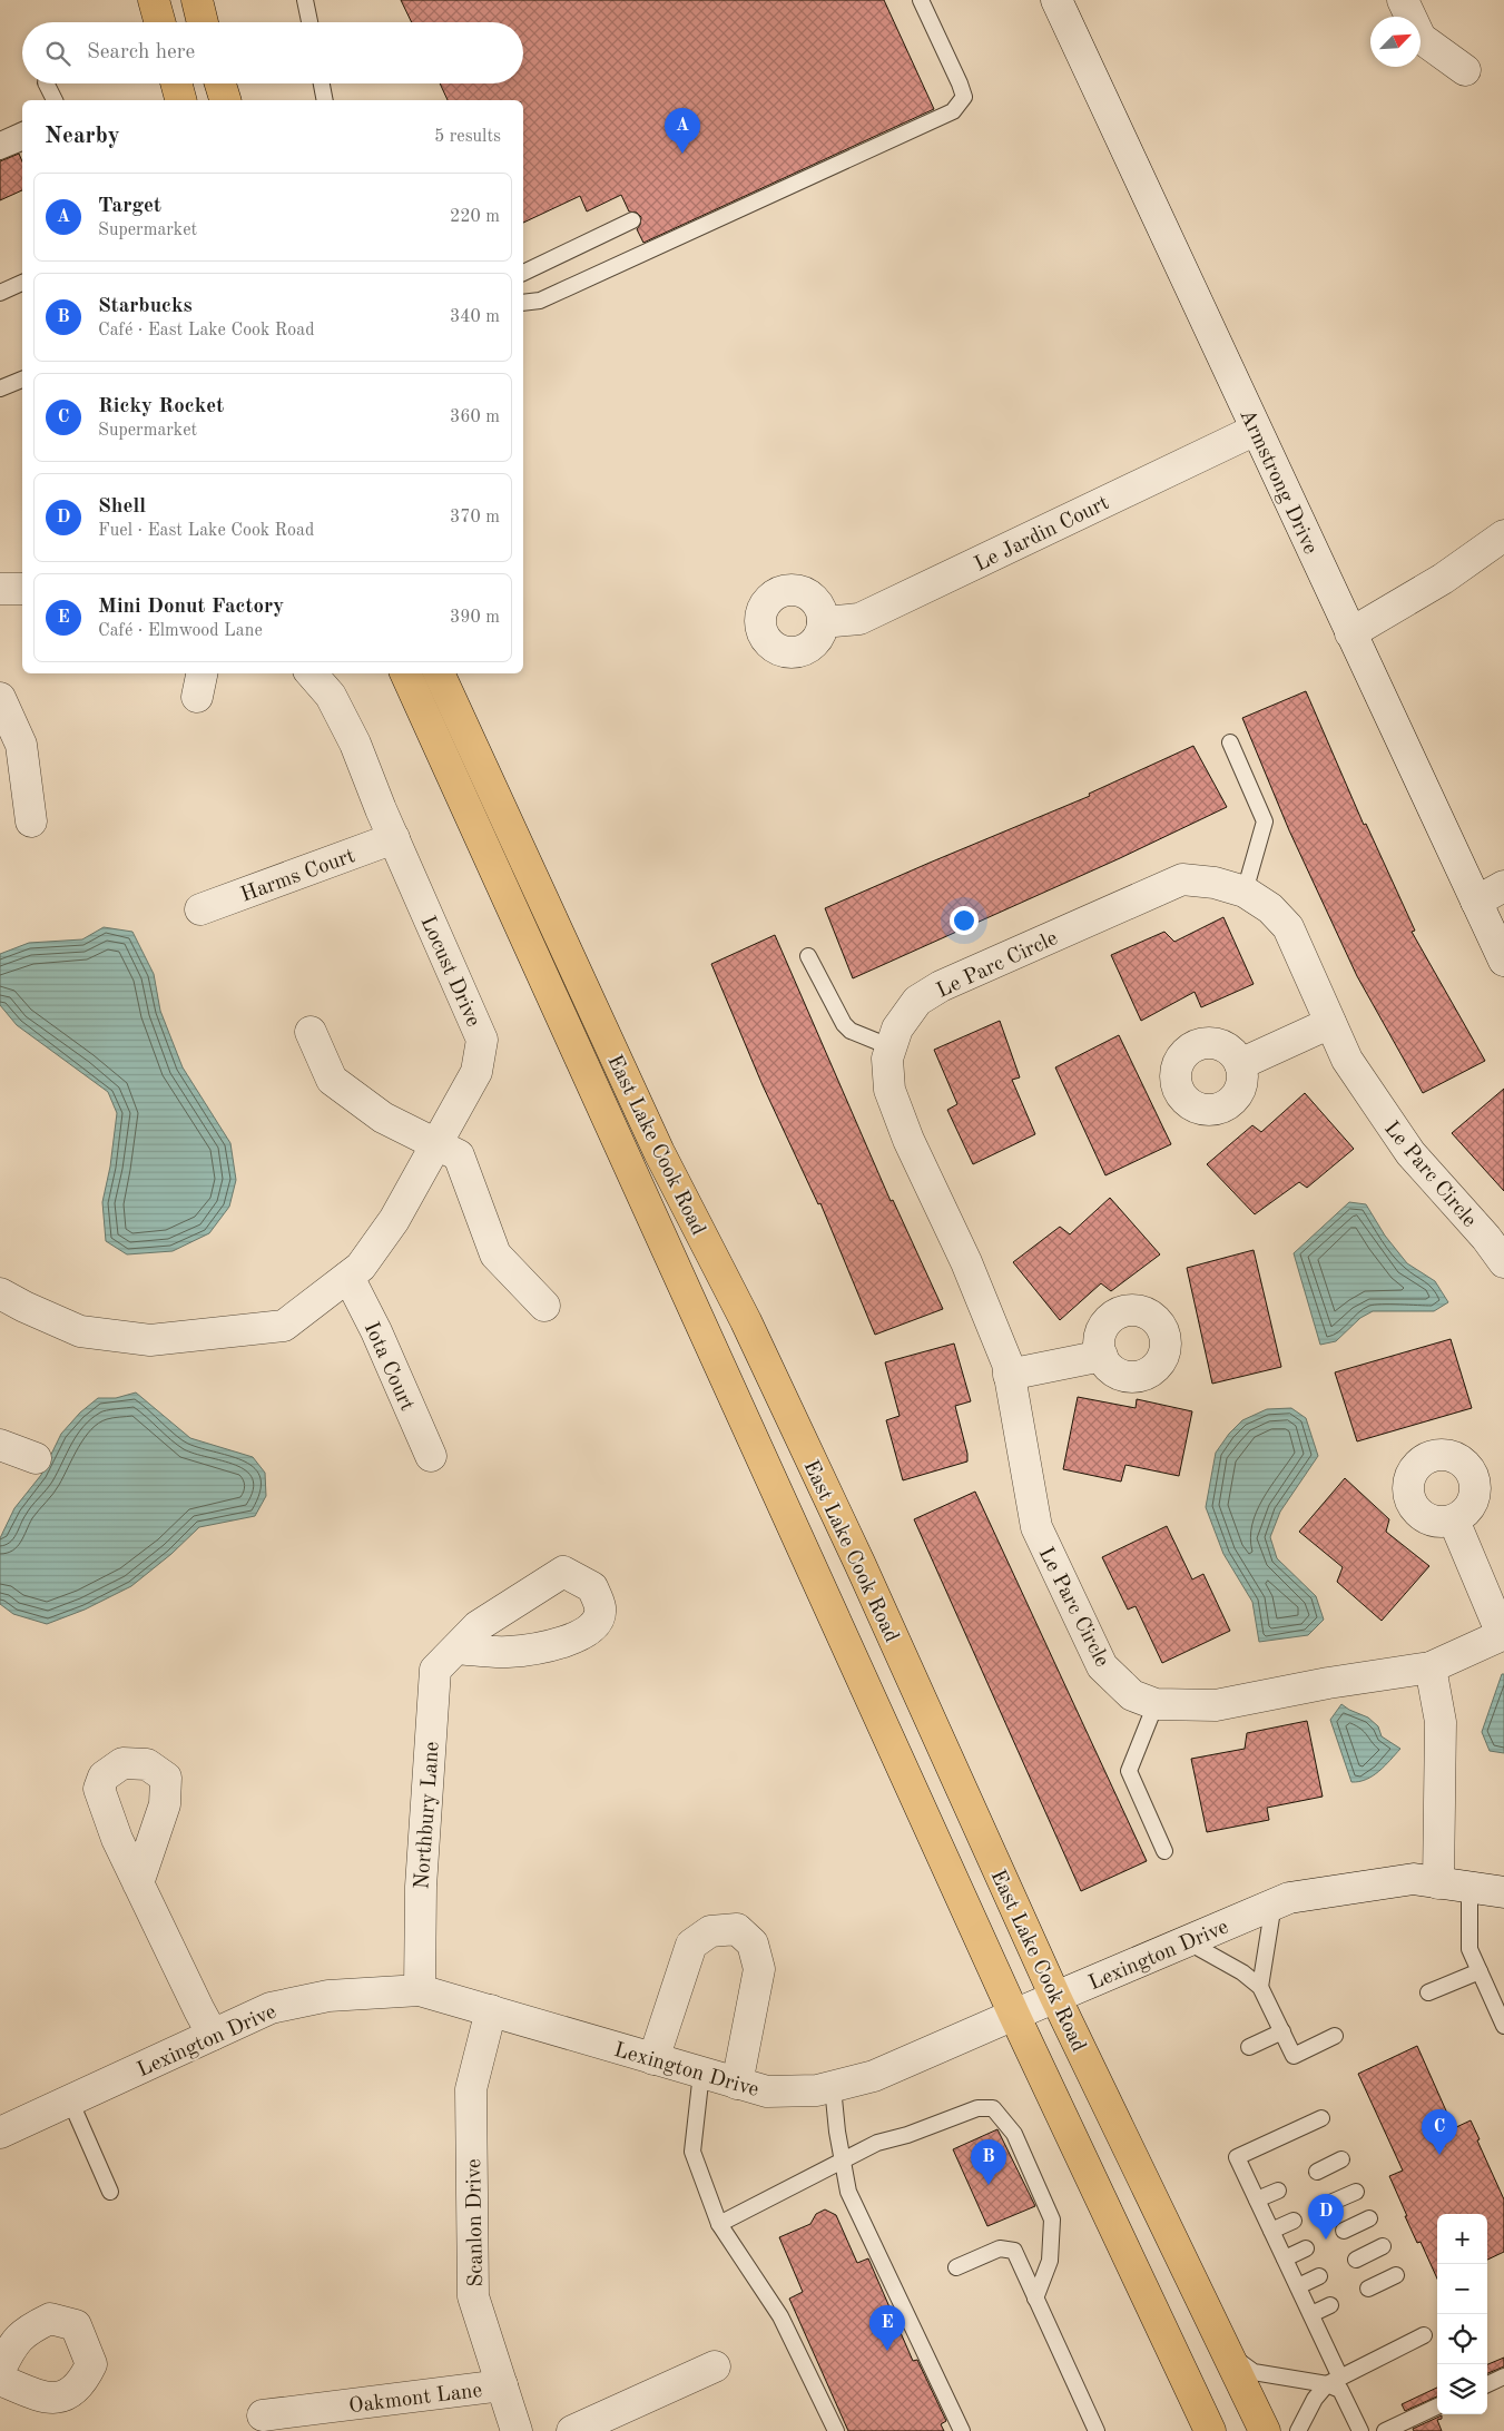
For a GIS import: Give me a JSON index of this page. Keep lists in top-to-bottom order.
{
  "streets": {
    "main road": ["East Lake Cook Road"],
    "street": [
      "Armstrong Drive",
      "Le Jardin Court",
      "Harms Court",
      "Le Parc Circle",
      "Locust Drive",
      "Iota Court",
      "Northbury Lane",
      "Lexington Drive",
      "Scanlon Drive",
      "Oakmont Lane"
    ]
  },
  "crossings": [
    ["Armstrong Drive", "Le Jardin Court"],
    ["Harms Court", "Locust Drive"],
    ["Locust Drive", "Iota Court"],
    ["East Lake Cook Road", "Lexington Drive"],
    ["Northbury Lane", "Lexington Drive"],
    ["Lexington Drive", "Scanlon Drive"],
    ["Scanlon Drive", "Oakmont Lane"]
  ],
  "north": "top right",
  "page": {
    "search": "Search here",
    "heading": ["Nearby", "5 results"],
    "pins": [
      "A",
      "C",
      "B",
      "D",
      "E"
    ],
    "list": [
      {
        "mark": "A",
        "name": "Target",
        "note": "Supermarket",
        "value": "220 m"
      },
      {
        "mark": "B",
        "name": "Starbucks",
        "note": "Café · East Lake Cook Road",
        "value": "340 m"
      },
      {
        "mark": "C",
        "name": "Ricky Rocket",
        "note": "Supermarket",
        "value": "360 m"
      },
      {
        "mark": "D",
        "name": "Shell",
        "note": "Fuel · East Lake Cook Road",
        "value": "370 m"
      },
      {
        "mark": "E",
        "name": "Mini Donut Factory",
        "note": "Café · Elmwood Lane",
        "value": "390 m"
      }
    ],
    "map_buttons": ["+", "−"]
  }
}
